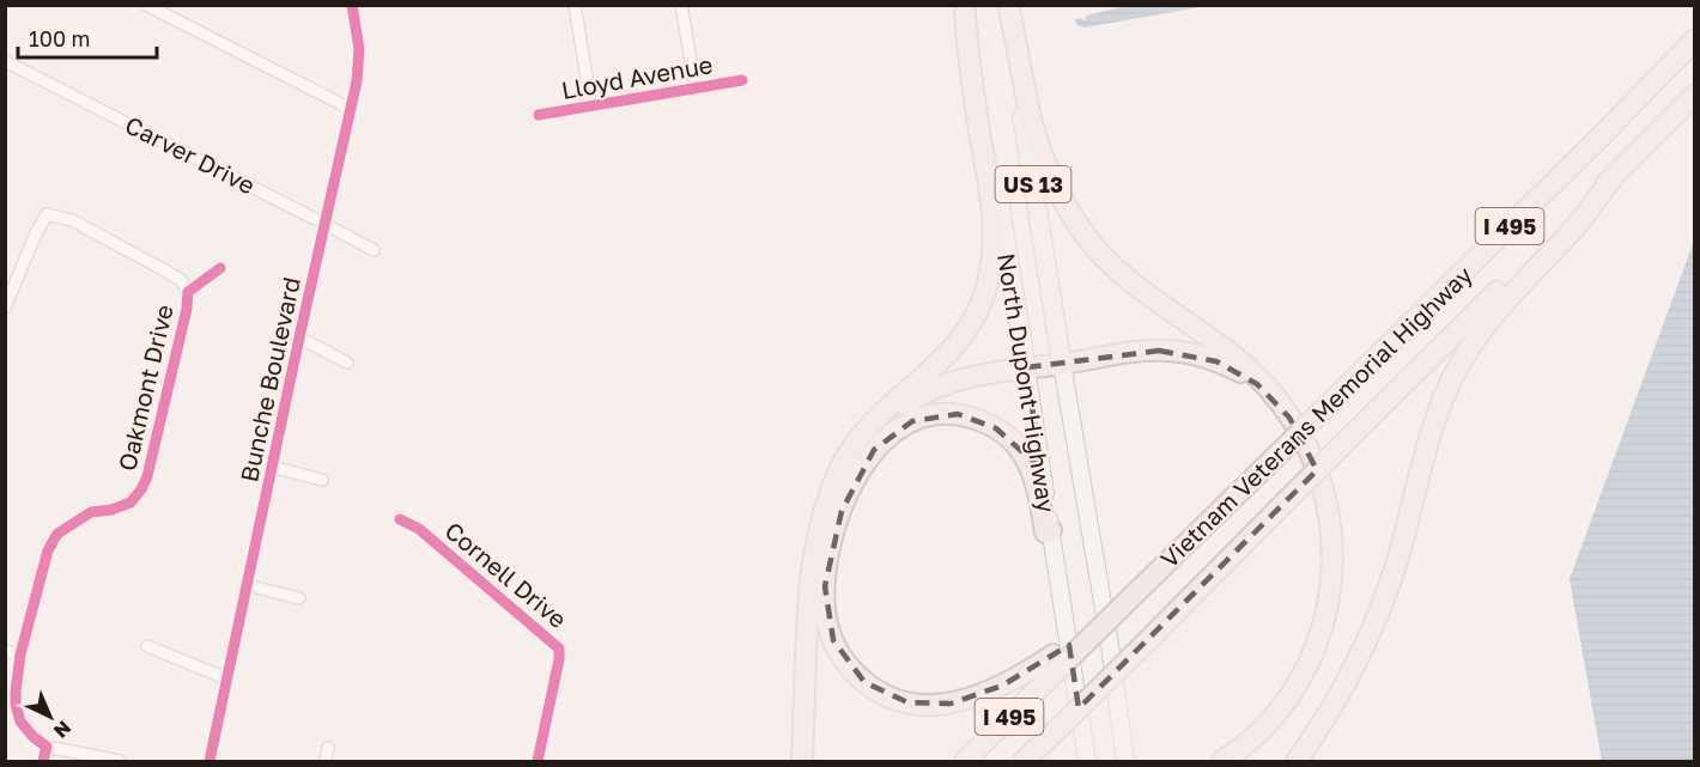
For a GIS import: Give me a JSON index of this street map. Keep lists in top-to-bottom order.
{
  "streets": {
    "highway": [
      "US 13",
      "I 495",
      "North Dupont Highway",
      "Vietnam Veterans Memorial Highway"
    ],
    "street": [
      "Lloyd Avenue",
      "Carver Drive",
      "Bunche Boulevard",
      "Oakmont Drive",
      "Cornell Drive"
    ]
  },
  "crossings": [
    ["Carver Drive", "Bunche Boulevard"],
    ["I 495", "Vietnam Veterans Memorial Highway"]
  ],
  "scale_bar": "100 m",
  "north": "bottom right"
}
